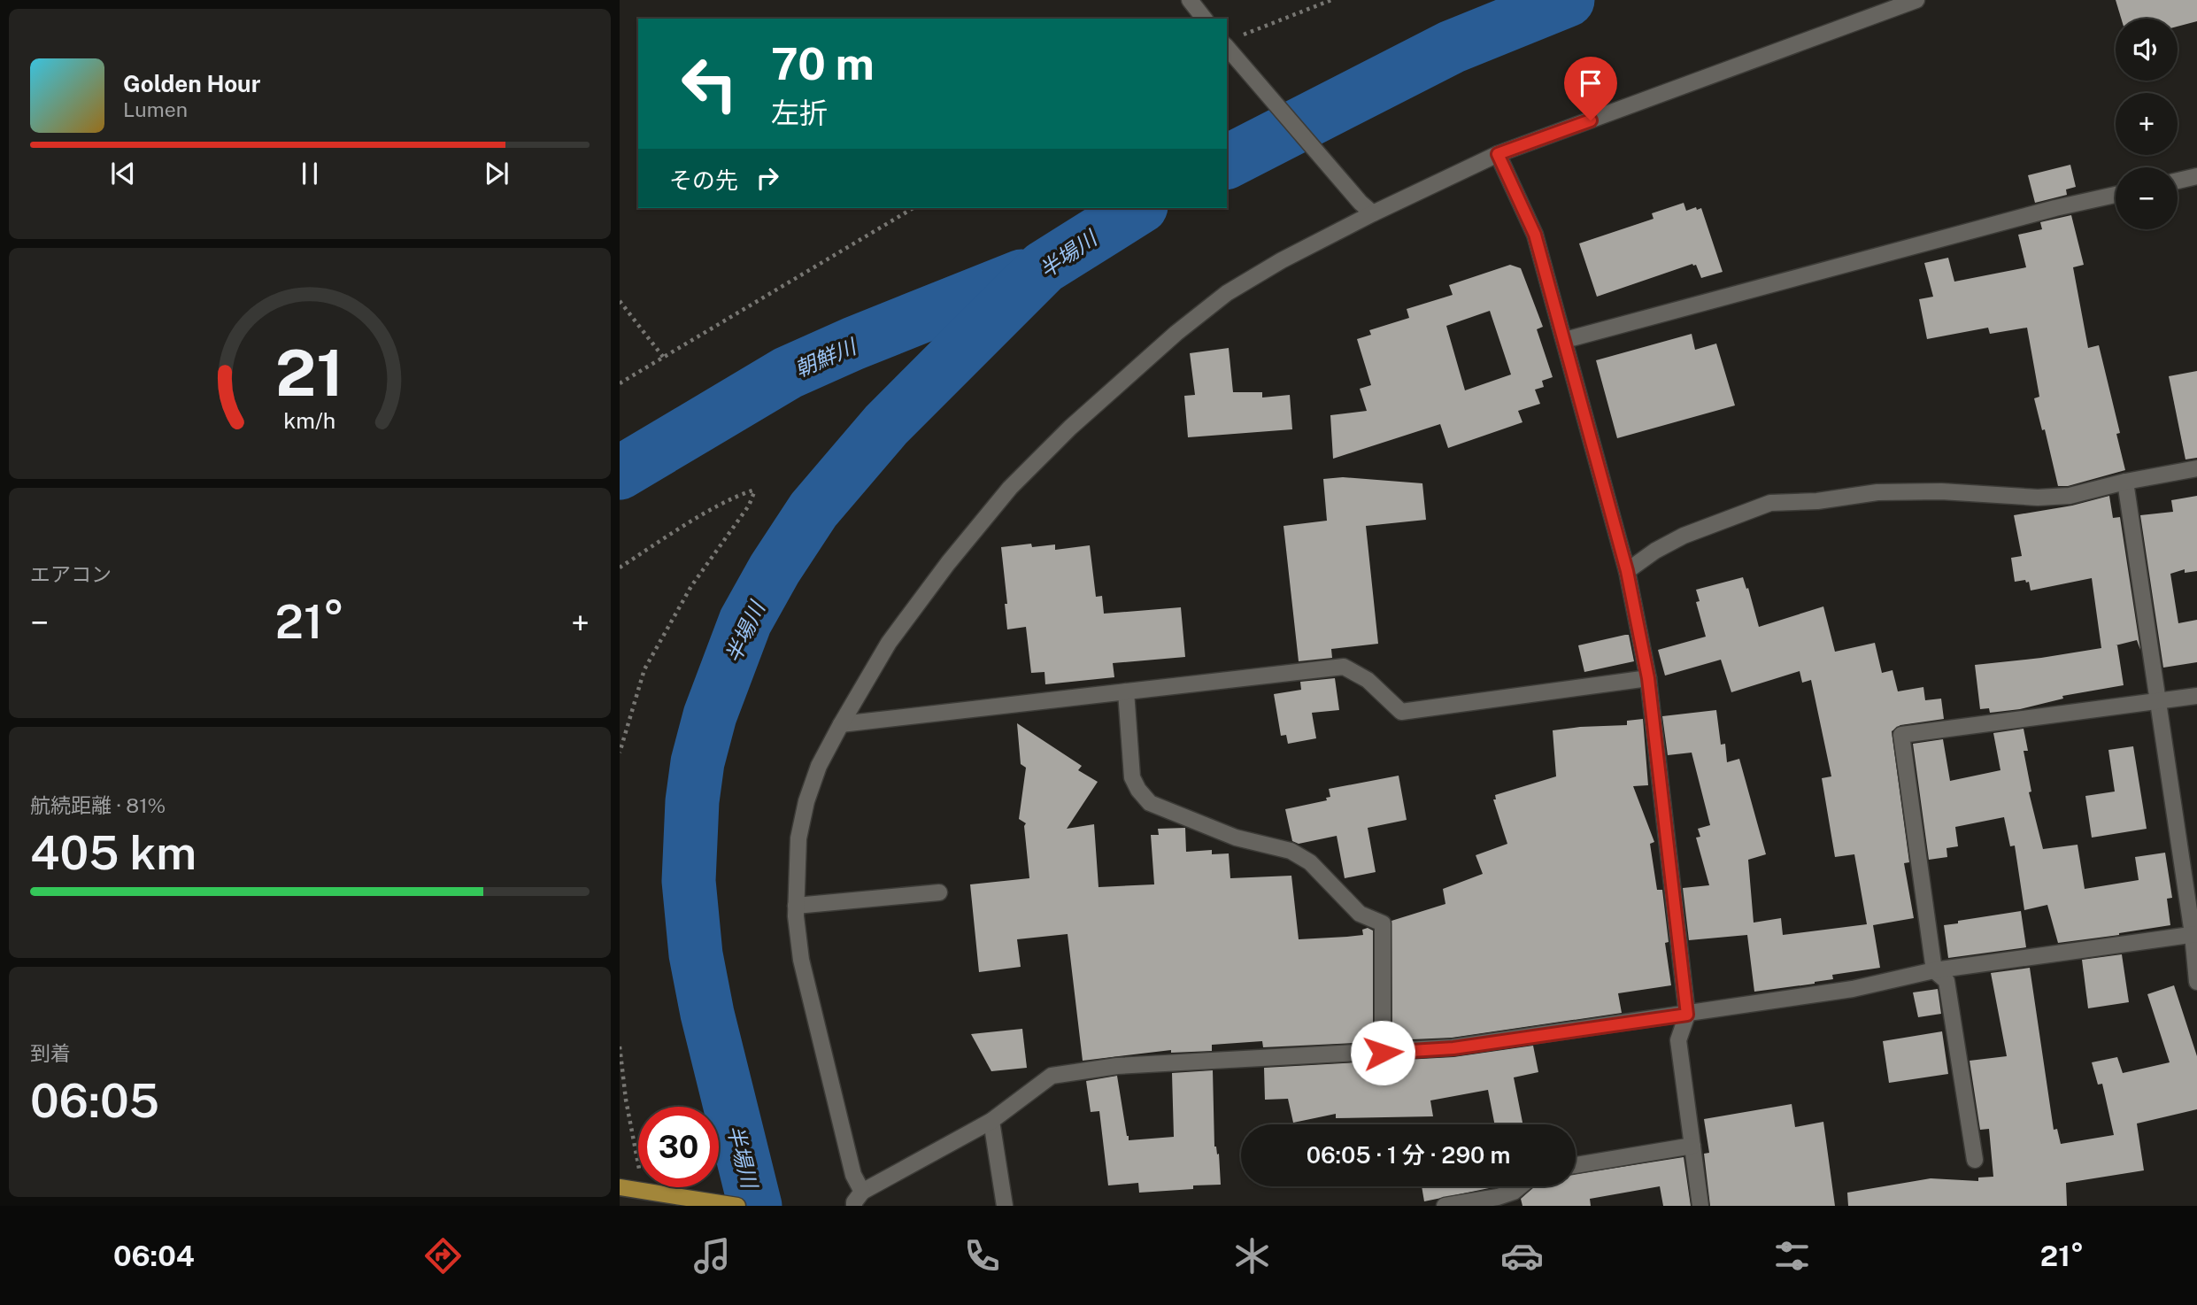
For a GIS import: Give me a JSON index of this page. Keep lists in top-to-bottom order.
{
  "water": ["半場川", "朝鮮川"],
  "page": {
    "map_buttons": ["+", "−"],
    "turn": ["70 m", "左折"],
    "song": ["Golden Hour", "Lumen"],
    "then": "その先",
    "tile": [
      "エアコン",
      ["航続距離 · 81%", "405 km"],
      ["到着", "06:05"]
    ],
    "heat": ["−", "21°", "+"],
    "limit": "30",
    "trip": "06:05 · 1 分 · 290 m",
    "tabs": ["06:04", "21°"],
    "gauge": ["21", "km/h"]
  }
}
